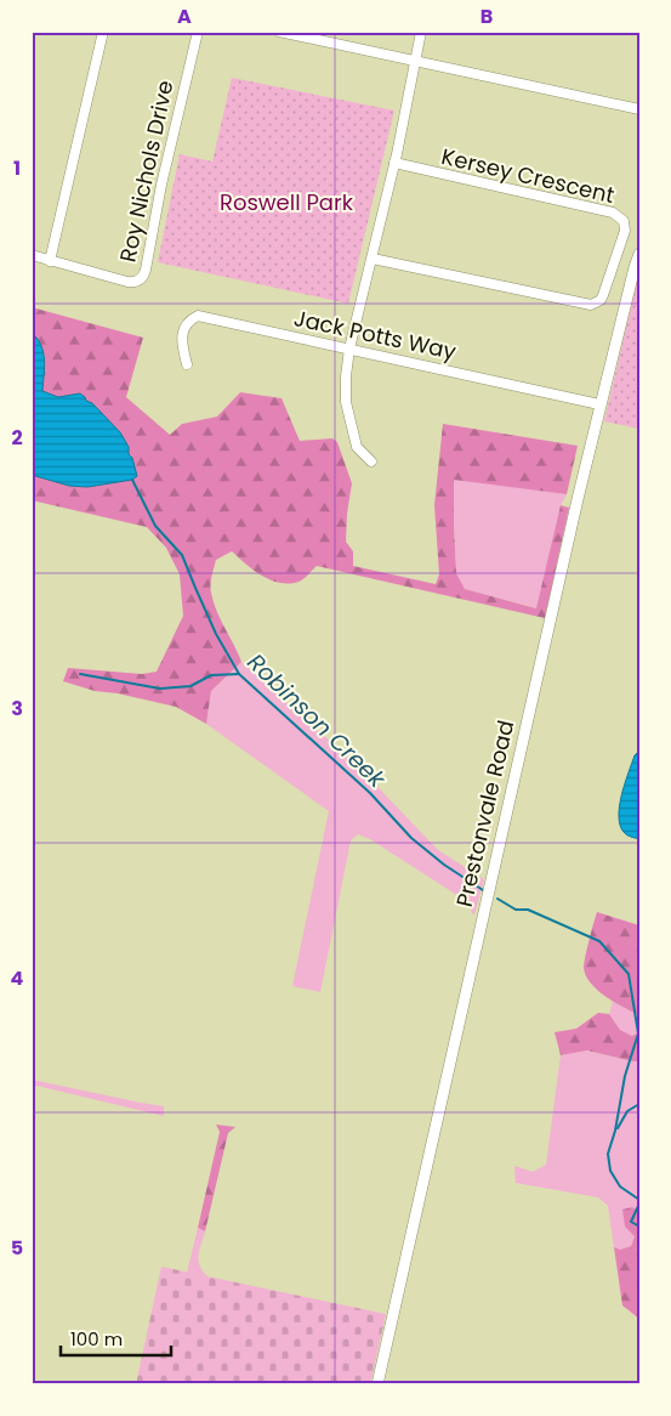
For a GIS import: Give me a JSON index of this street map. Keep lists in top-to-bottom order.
{
  "streets": {
    "street": [
      "Roy Nichols Drive",
      "Kersey Crescent",
      "Jack Potts Way",
      "Prestonvale Road"
    ]
  },
  "crossings": [
    ["Jack Potts Way", "Prestonvale Road"]
  ],
  "water": ["Robinson Creek"],
  "parks": ["Roswell Park"],
  "scale_bar": "100 m",
  "grid": {
    "columns": ["A", "B"],
    "rows": [
      "1",
      "2",
      "3",
      "4",
      "5"
    ]
  }
}
